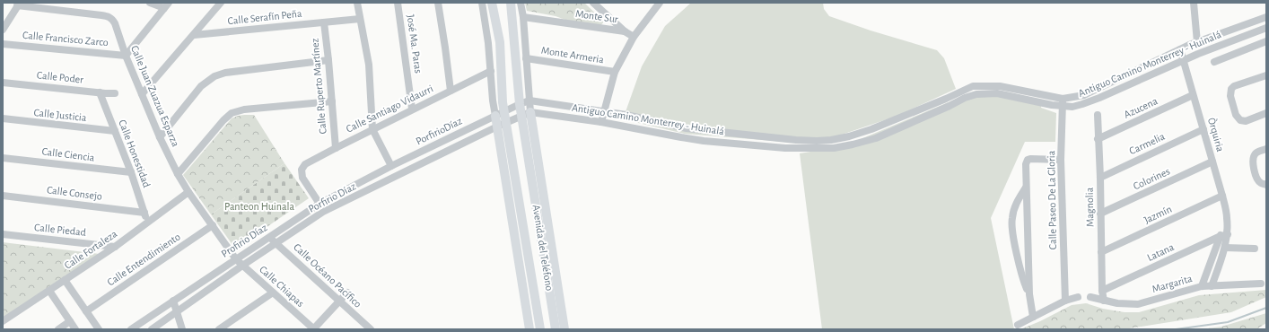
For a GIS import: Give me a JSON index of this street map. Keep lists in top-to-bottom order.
{
  "streets": {
    "main road": ["Avenida del Teléfono"],
    "street": [
      "Monte Sur",
      "Calle Serafín Peña",
      "Calle Francisco Zarco",
      "José Ma. Paras",
      "Monte Armeria",
      "Antiguo Camino Monterrey - Huinalá",
      "Calle Poder",
      "Calle Ruperto Martínez",
      "Calle Juan Zuazua Esparza",
      "Azucena",
      "Calle Santiago Vidaurri",
      "Calle Justicia",
      "PorfirioDíaz",
      "Òrquiria",
      "Carmelia",
      "Calle Honestidad",
      "Calle Ciencia",
      "Colorines",
      "Calle Consejo",
      "Porfirio Díaz",
      "Calle Paseo De La Gloria",
      "Magnolia",
      "Jazmín",
      "Calle Piedad",
      "Profirio Díaz",
      "Calle Fortaleza",
      "Latana",
      "Calle Entendimiento",
      "Calle Océano Pacífico",
      "Margarita",
      "Calle Chiapas"
    ]
  },
  "crossings": [
    ["Calle Serafín Peña", "Calle Ruperto Martínez"],
    ["Calle Francisco Zarco", "Calle Juan Zuazua Esparza"],
    ["José Ma. Paras", "Calle Santiago Vidaurri"],
    ["Antiguo Camino Monterrey - Huinalá", "PorfirioDíaz"],
    ["Antiguo Camino Monterrey - Huinalá", "Òrquiria"],
    ["Antiguo Camino Monterrey - Huinalá", "Porfirio Díaz"],
    ["Antiguo Camino Monterrey - Huinalá", "Calle Paseo De La Gloria"],
    ["Antiguo Camino Monterrey - Huinalá", "Avenida del Teléfono"],
    ["Calle Poder", "Calle Honestidad"],
    ["Calle Ruperto Martínez", "Calle Santiago Vidaurri"],
    ["Calle Juan Zuazua Esparza", "Profirio Díaz"],
    ["Calle Juan Zuazua Esparza", "Calle Fortaleza"],
    ["Calle Juan Zuazua Esparza", "Calle Entendimiento"],
    ["Calle Juan Zuazua Esparza", "Calle Chiapas"],
    ["Azucena", "Òrquiria"],
    ["Azucena", "Magnolia"],
    ["Calle Santiago Vidaurri", "Profirio Díaz"],
    ["Calle Justicia", "Calle Honestidad"],
    ["PorfirioDíaz", "Profirio Díaz"],
    ["Òrquiria", "Carmelia"],
    ["Òrquiria", "Colorines"],
    ["Òrquiria", "Jazmín"],
    ["Òrquiria", "Latana"],
    ["Òrquiria", "Margarita"],
    ["Carmelia", "Magnolia"],
    ["Calle Honestidad", "Calle Ciencia"],
    ["Calle Honestidad", "Calle Consejo"],
    ["Calle Honestidad", "Calle Fortaleza"],
    ["Colorines", "Magnolia"],
    ["Porfirio Díaz", "Calle Océano Pacífico"],
    ["Porfirio Díaz", "Calle Chiapas"],
    ["Magnolia", "Jazmín"],
    ["Magnolia", "Latana"],
    ["Magnolia", "Margarita"],
    ["Calle Piedad", "Calle Fortaleza"],
    ["Profirio Díaz", "Calle Océano Pacífico"],
    ["Profirio Díaz", "Calle Chiapas"]
  ],
  "parks": ["Panteon Huinala"]
}
